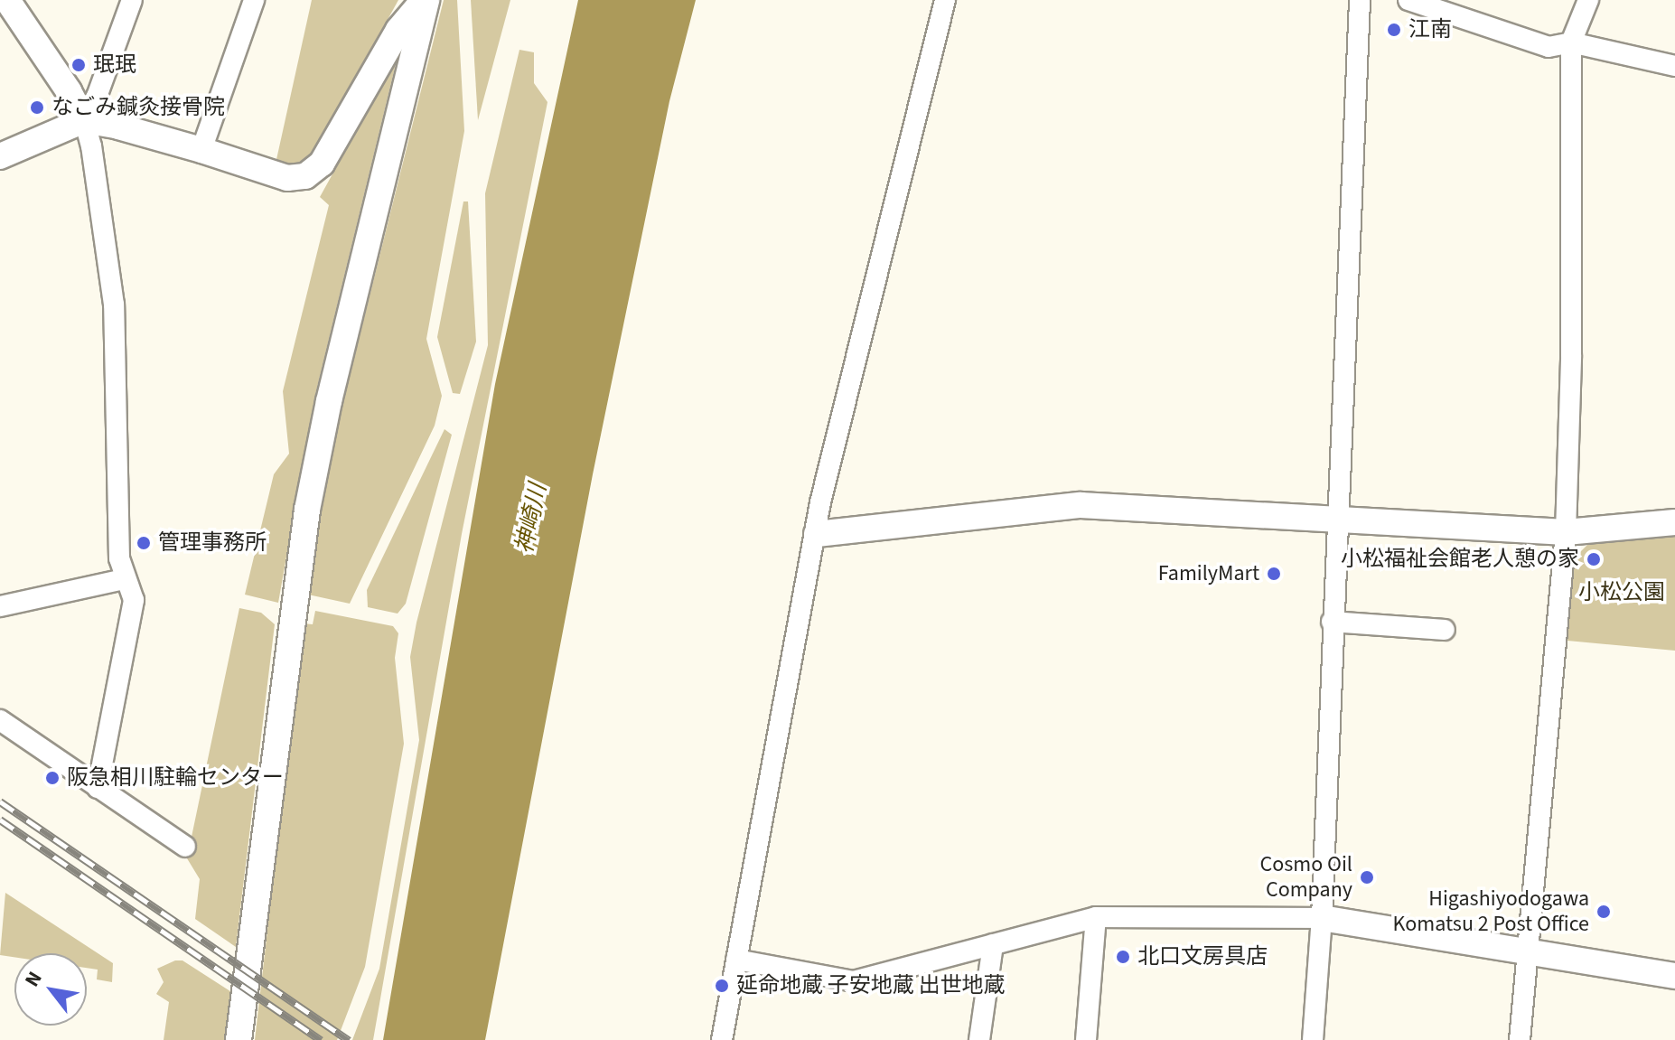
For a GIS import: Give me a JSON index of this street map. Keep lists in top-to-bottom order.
{
  "water": ["神崎川"],
  "parks": ["小松公園"],
  "places": [
    "江南",
    "珉珉",
    "なごみ鍼灸接骨院",
    "管理事務所",
    "小松福祉会館老人憩の家",
    "FamilyMart",
    "阪急相川駐輪センター",
    "Cosmo Oil Company",
    "Higashiyodogawa Komatsu 2 Post Office",
    "北口文房具店",
    "延命地蔵 子安地蔵 出世地蔵"
  ],
  "north": "top left"
}
